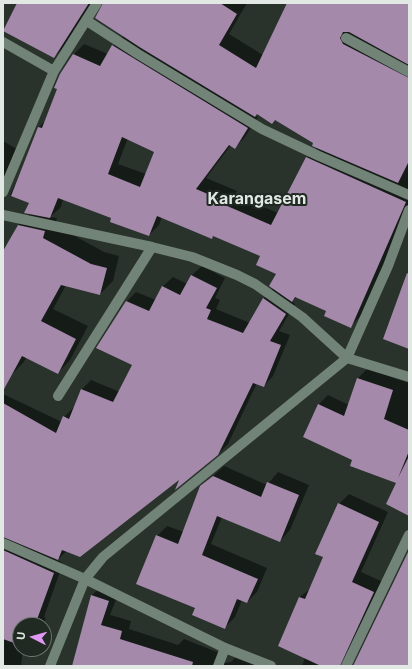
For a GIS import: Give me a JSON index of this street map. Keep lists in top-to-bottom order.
{
  "districts": ["Karangasem"],
  "north": "left"
}
